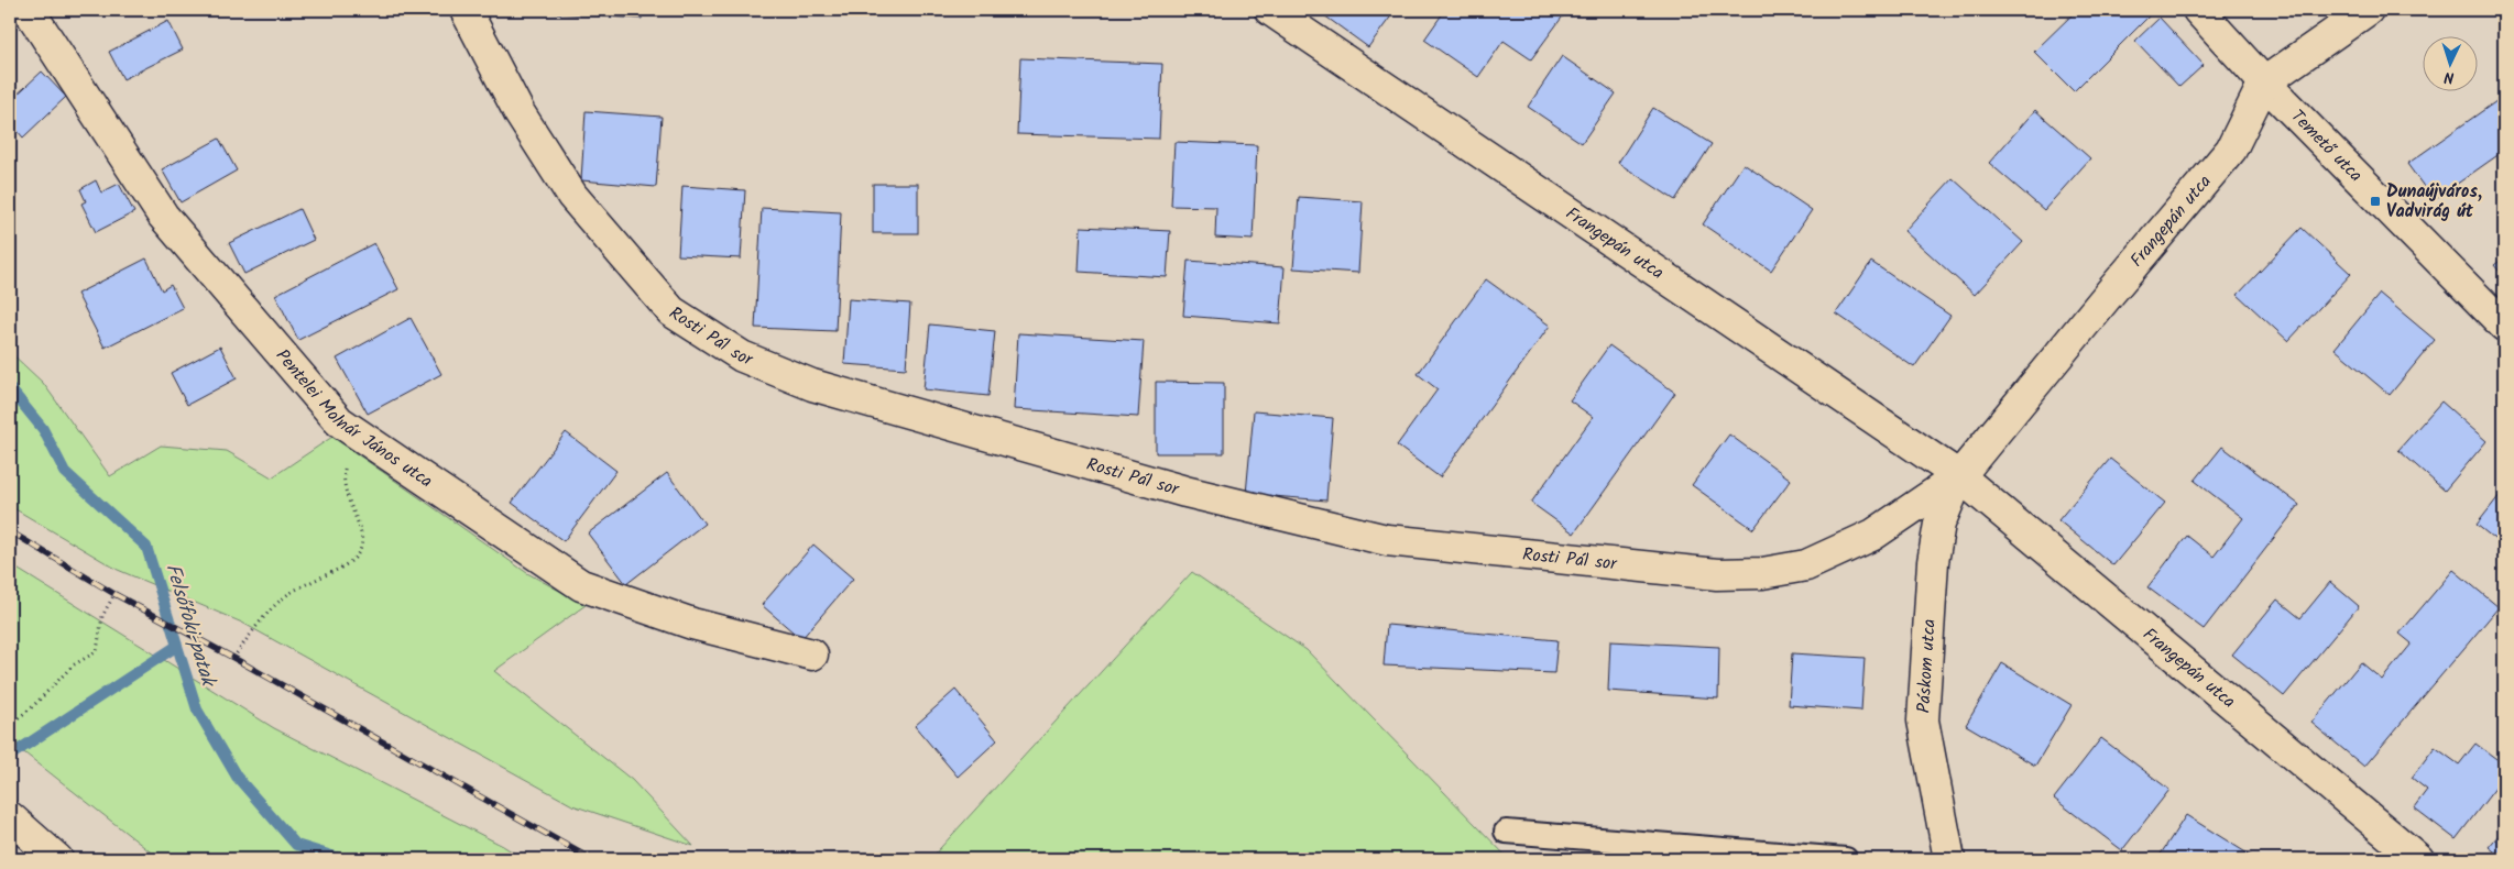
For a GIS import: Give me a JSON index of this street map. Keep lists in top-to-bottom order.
{
  "streets": {
    "street": [
      "Temető utca",
      "Frangepán utca",
      "Rosti Pál sor",
      "Pentelei Molnár János utca",
      "Páskom utca"
    ]
  },
  "crossings": [
    ["Temető utca", "Frangepán utca"],
    ["Frangepán utca", "Rosti Pál sor"],
    ["Frangepán utca", "Páskom utca"],
    ["Rosti Pál sor", "Páskom utca"]
  ],
  "water": ["Felsőfoki-patak"],
  "places": {
    "transit": ["Dunaújváros, Vadvirág út"]
  },
  "north": "bottom"
}
